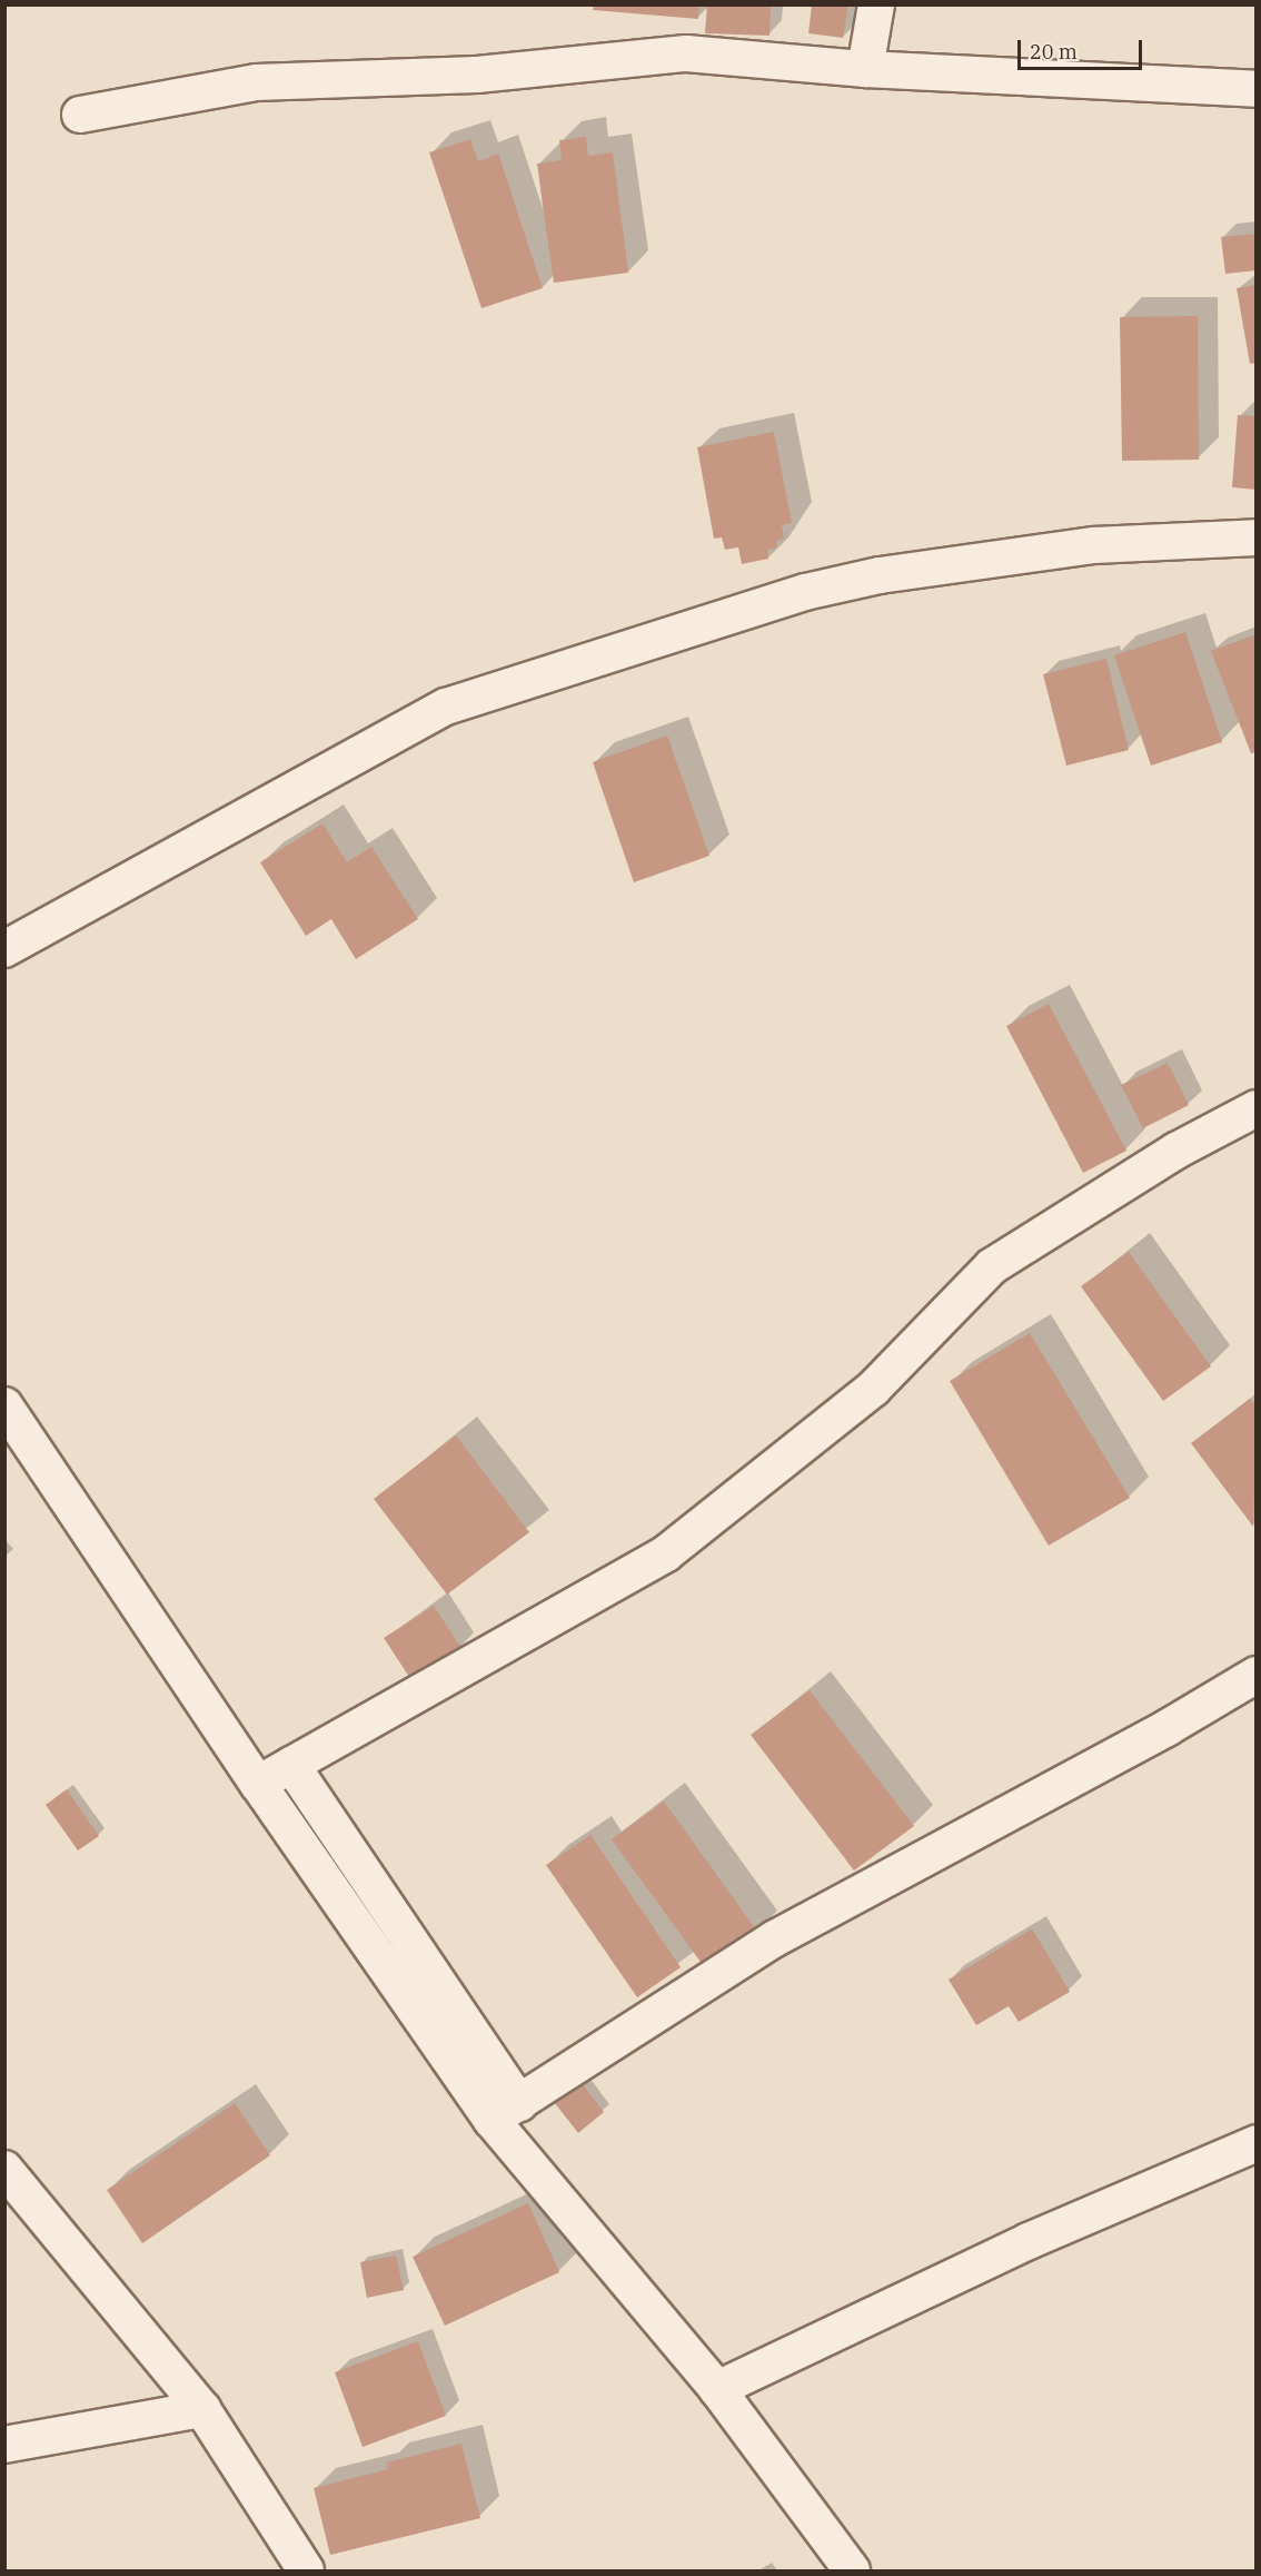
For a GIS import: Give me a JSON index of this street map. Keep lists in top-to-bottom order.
{
  "scale_bar": "20 m"
}
